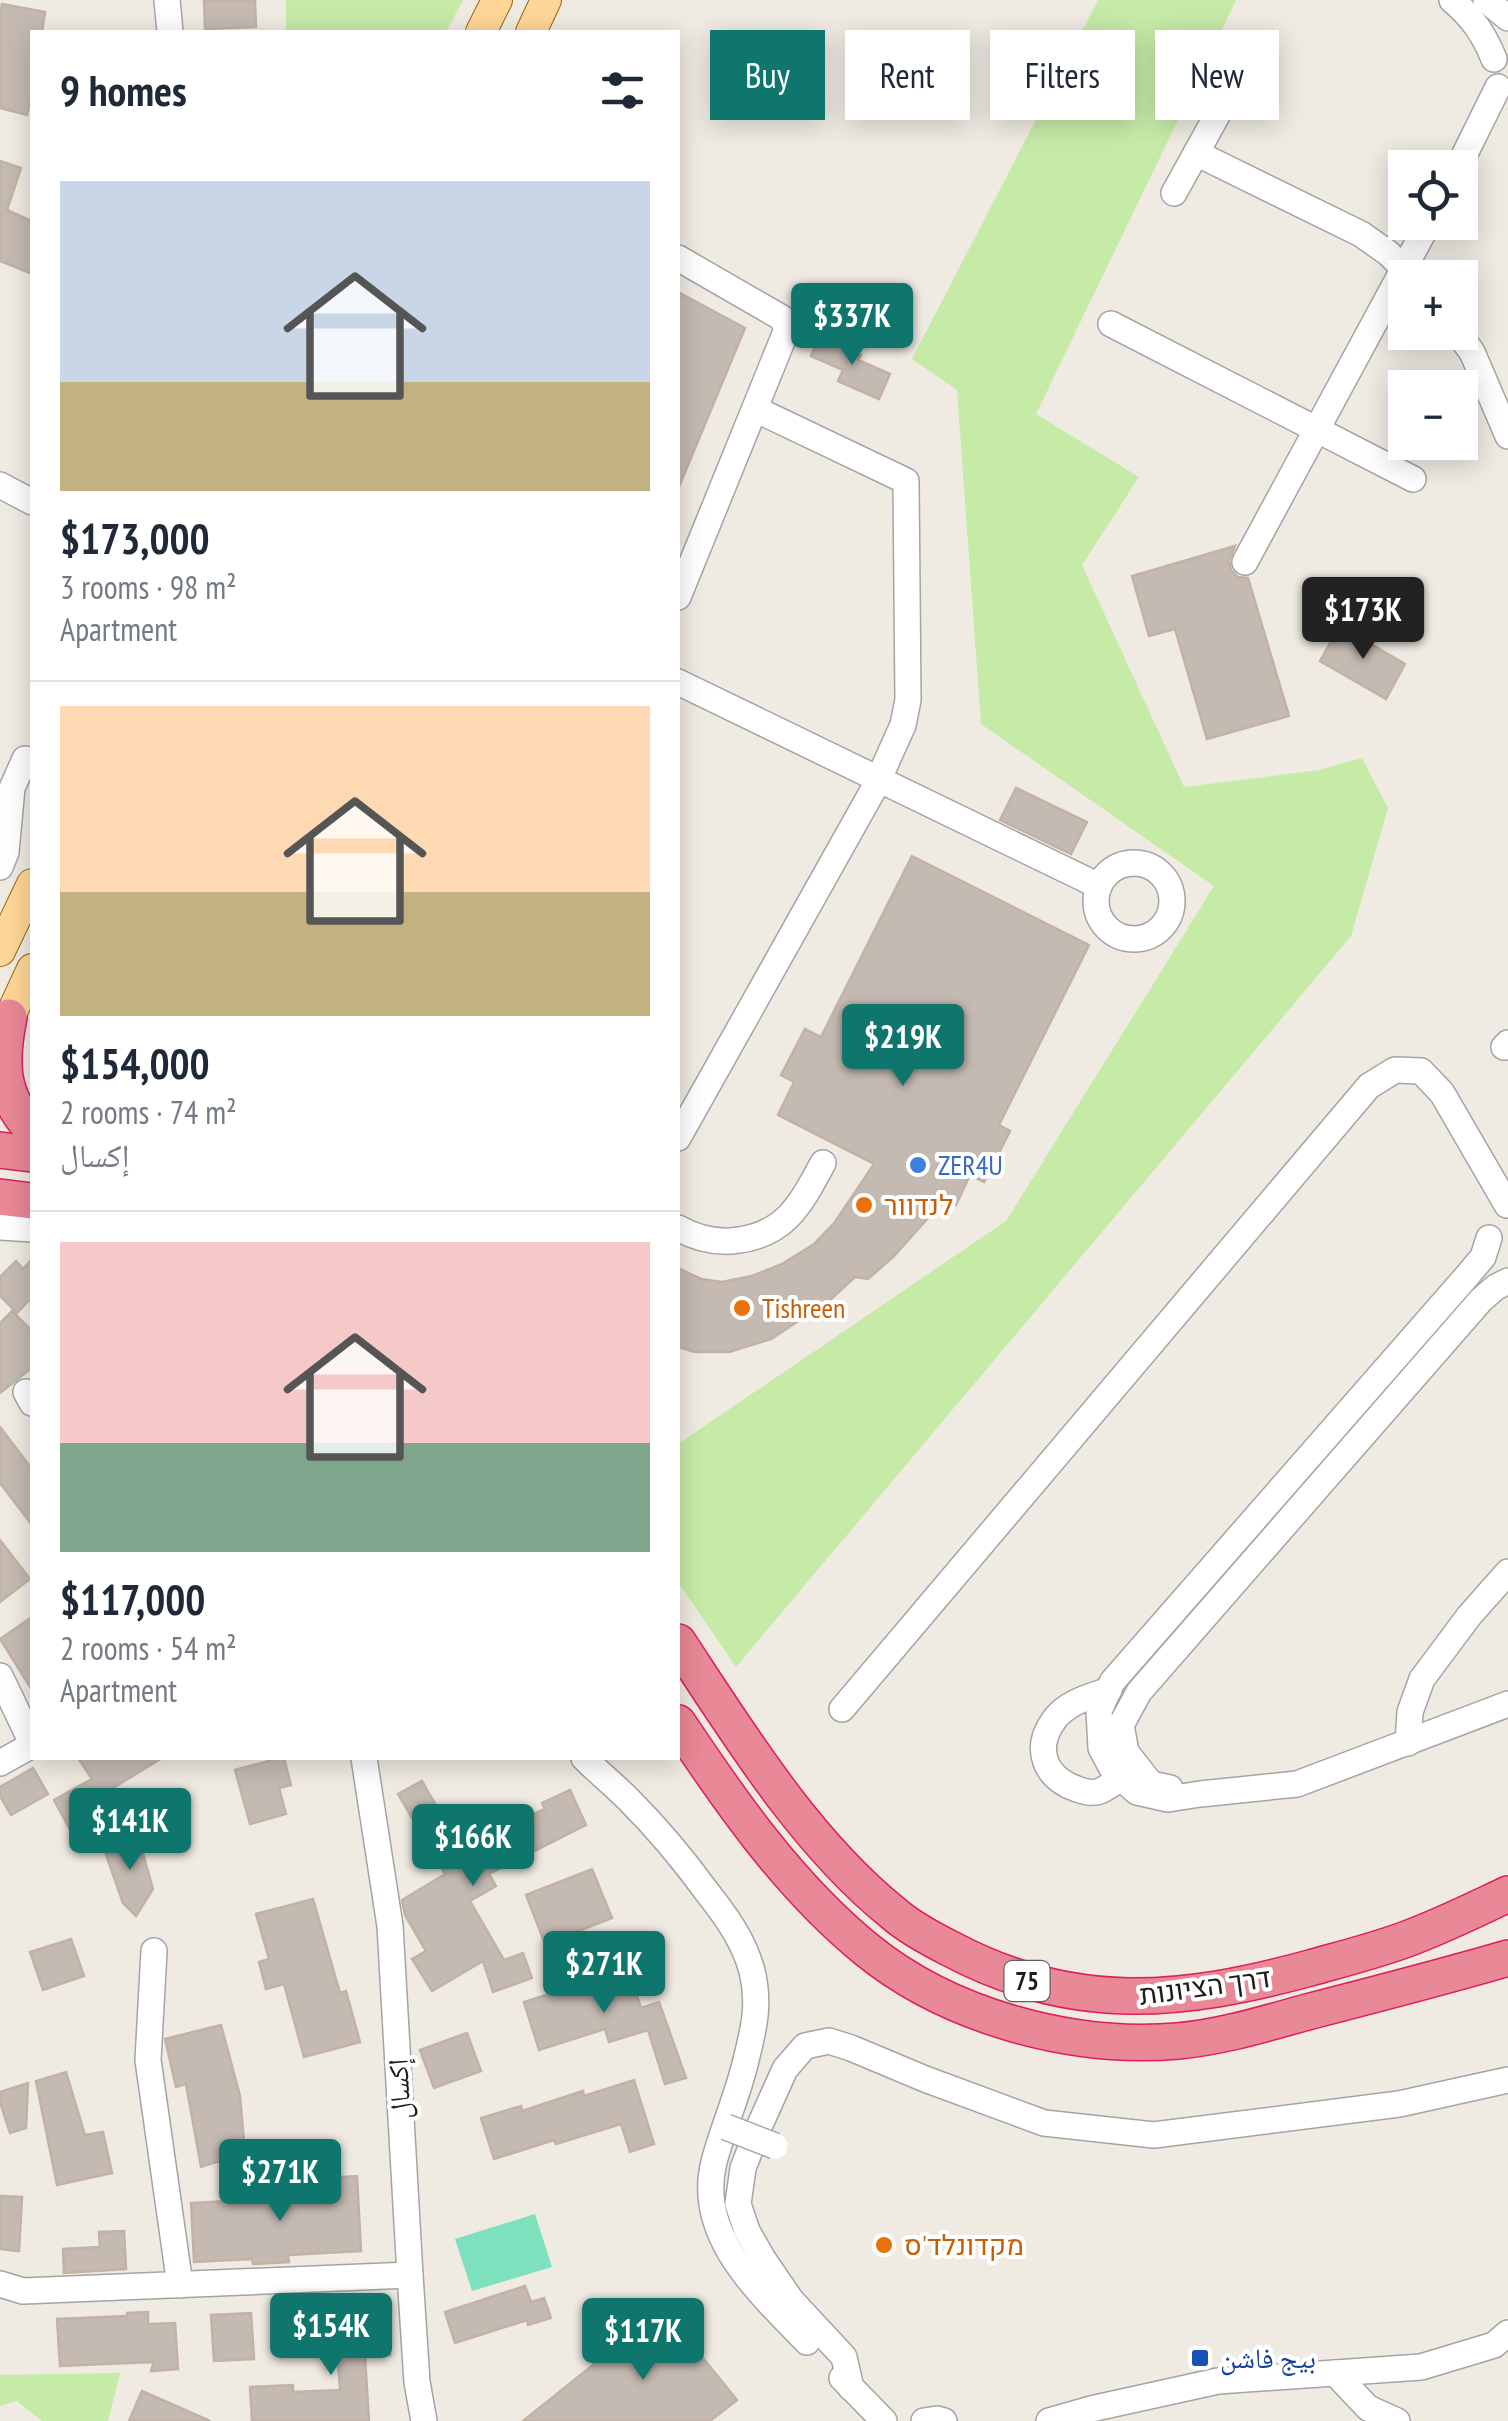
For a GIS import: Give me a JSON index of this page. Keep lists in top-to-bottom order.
{
  "streets": {
    "highway": ["75", "דרך הציונות"],
    "street": ["إكسال"]
  },
  "places": {
    "other": [
      "ZER4U",
      "לנדוור",
      "Tishreen",
      "מקדונלד'ס"
    ],
    "transit": ["بيج فاشن"]
  },
  "page": {
    "chip": [
      "Buy",
      "Rent",
      "Filters",
      "New"
    ],
    "heading": "9 homes",
    "map_buttons": ["+", "−"],
    "list": [
      {
        "name": "$173,000",
        "note": "3 rooms · 98 m² · Apartment"
      },
      {
        "name": "$154,000",
        "note": "2 rooms · 74 m² · إكسال"
      },
      {
        "name": "$117,000",
        "note": "2 rooms · 54 m² · Apartment"
      }
    ],
    "price": [
      "$337K",
      "$173K",
      "$219K",
      "$141K",
      "$166K",
      "$271K",
      "$271K",
      "$154K",
      "$117K"
    ]
  }
}
